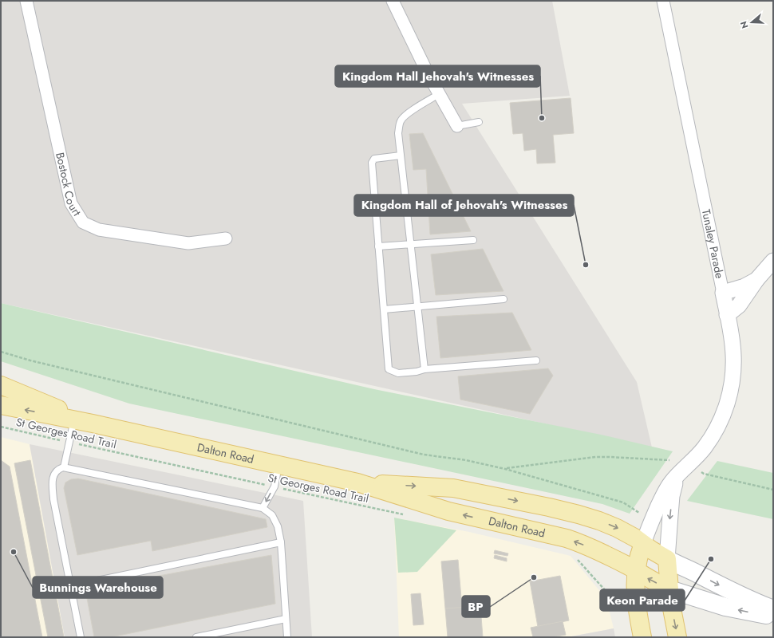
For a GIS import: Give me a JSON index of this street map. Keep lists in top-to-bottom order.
{
  "streets": {
    "main road": ["Dalton Road"],
    "street": ["Bostock Court", "Tunaley Parade"],
    "path": ["St Georges Road Trail"]
  },
  "crossings": [
    ["Tunaley Parade", "Dalton Road"]
  ],
  "places": [
    "Kingdom Hall Jehovah's Witnesses",
    "Kingdom Hall of Jehovah's Witnesses",
    "Bunnings Warehouse",
    "Keon Parade",
    "BP"
  ],
  "north": "left"
}
